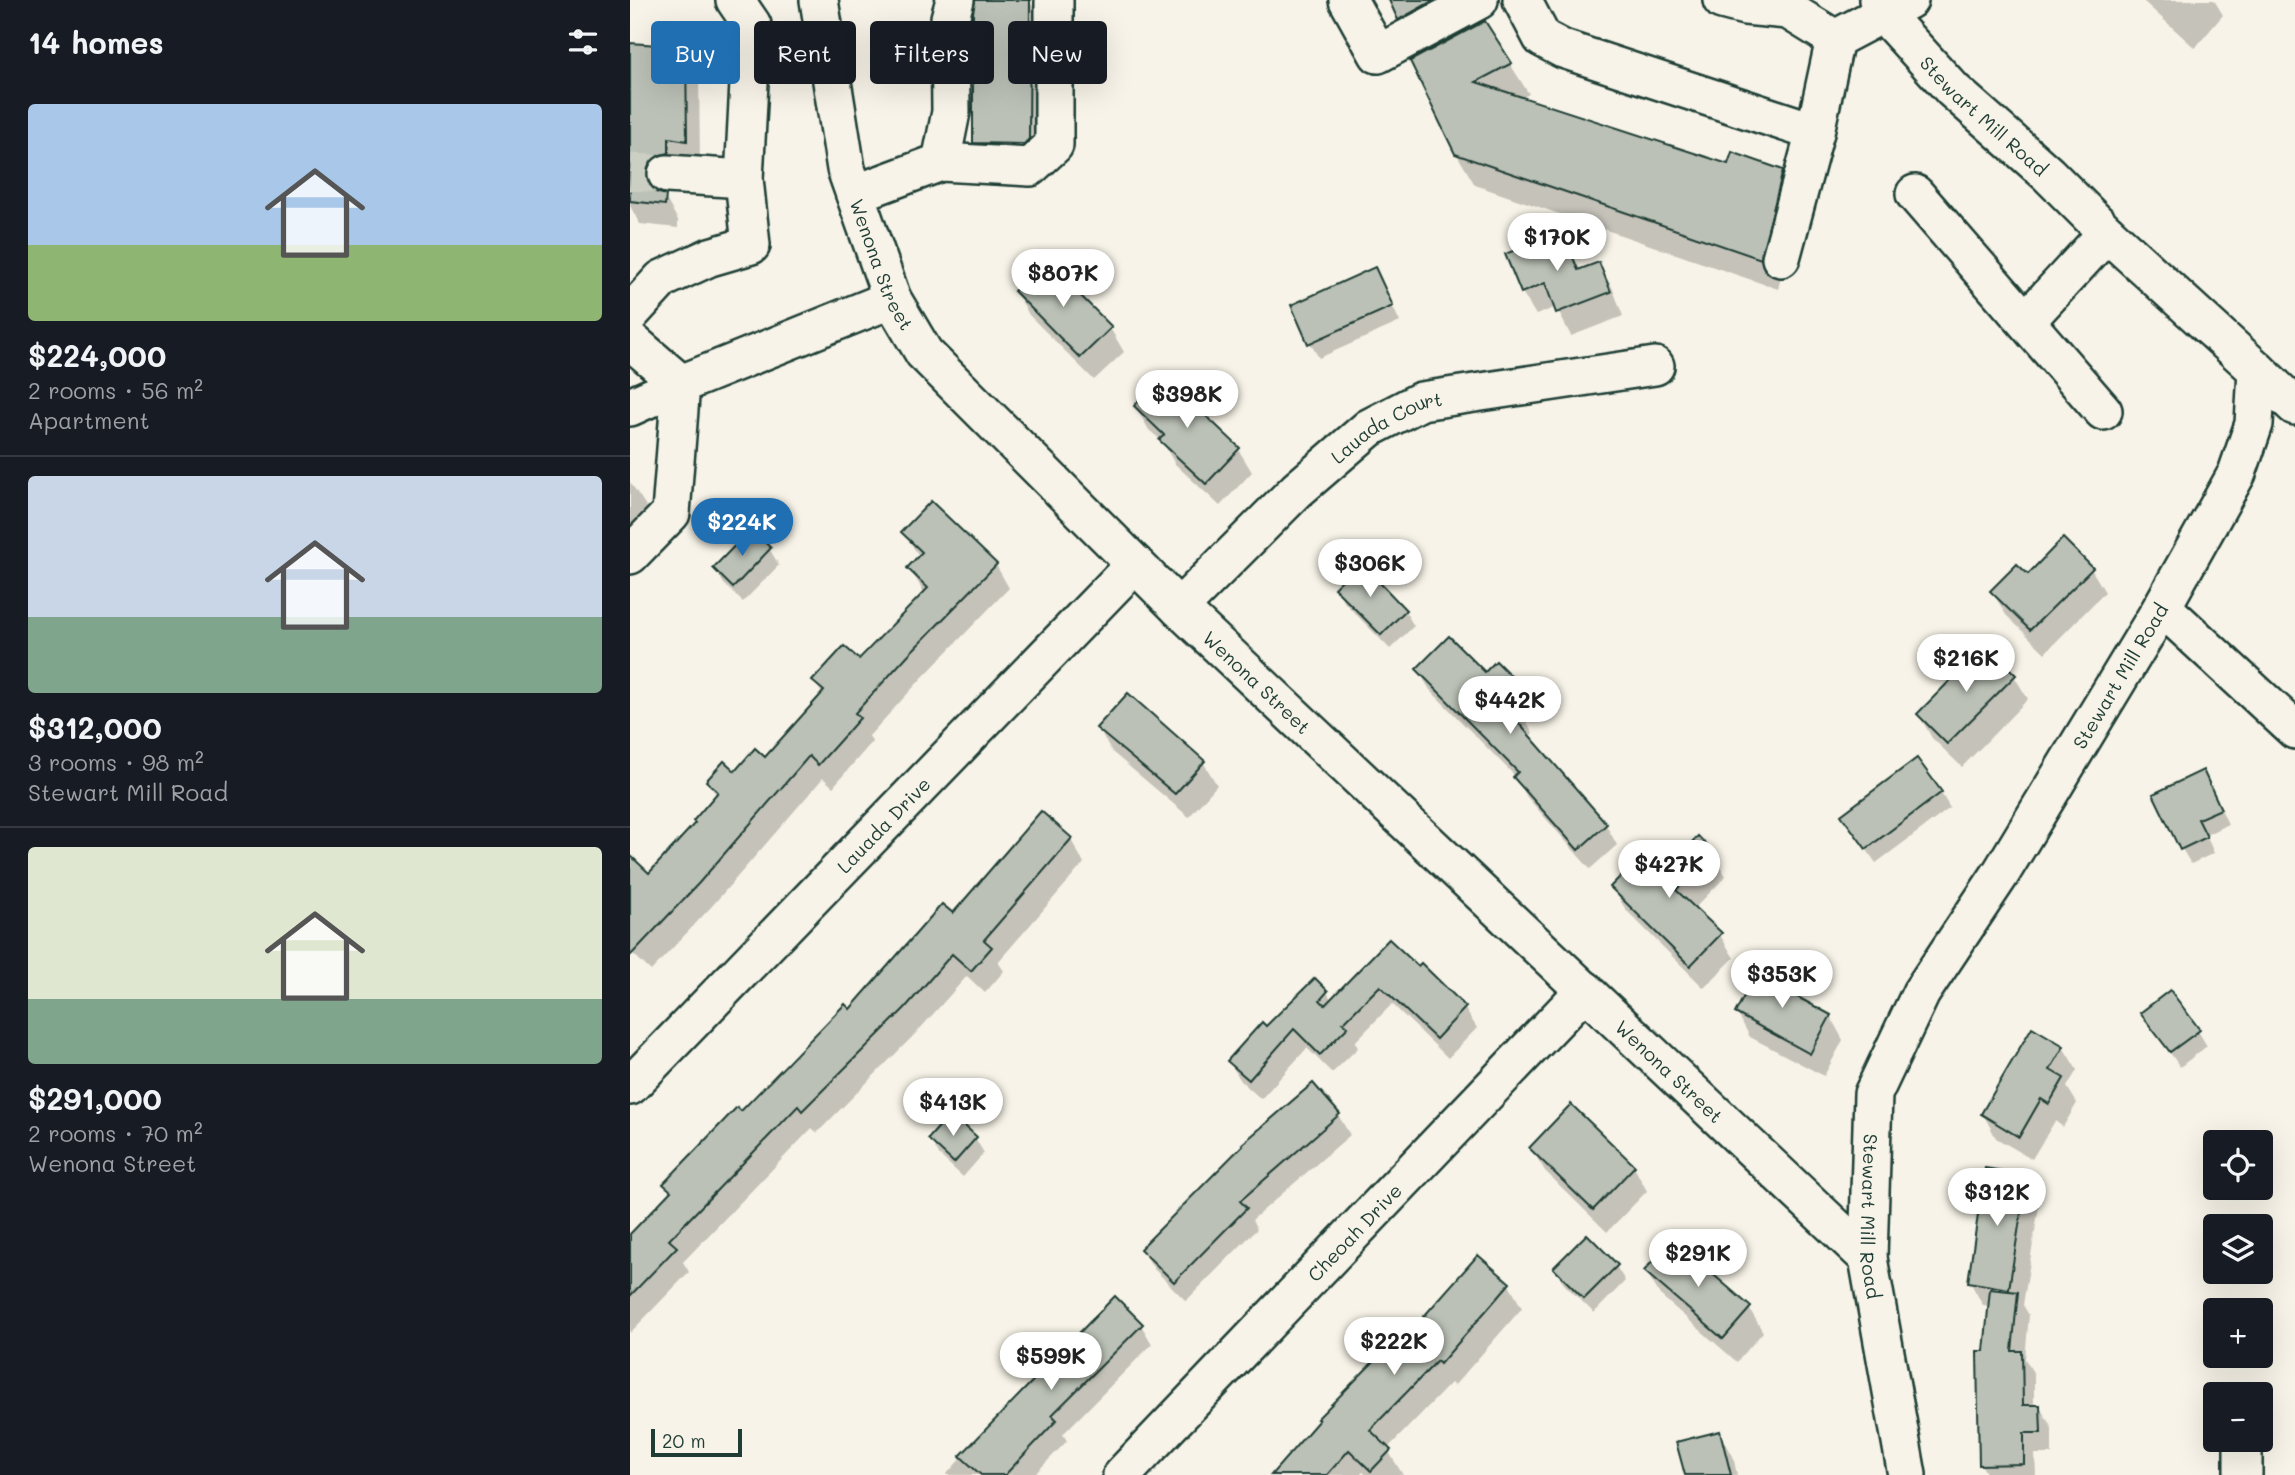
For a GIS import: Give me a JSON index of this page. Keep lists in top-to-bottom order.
{
  "streets": {
    "street": [
      "Stewart Mill Road",
      "Wenona Street",
      "Lauada Court",
      "Lauada Drive",
      "Cheoah Drive"
    ]
  },
  "crossings": [
    ["Stewart Mill Road", "Wenona Street"],
    ["Wenona Street", "Lauada Court"],
    ["Wenona Street", "Lauada Drive"],
    ["Wenona Street", "Cheoah Drive"]
  ],
  "scale_bar": "20 m",
  "page": {
    "heading": "14 homes",
    "chip": [
      "Buy",
      "Rent",
      "Filters",
      "New"
    ],
    "list": [
      {
        "name": "$224,000",
        "note": "2 rooms · 56 m² · Apartment"
      },
      {
        "name": "$312,000",
        "note": "3 rooms · 98 m² · Stewart Mill Road"
      },
      {
        "name": "$291,000",
        "note": "2 rooms · 70 m² · Wenona Street"
      }
    ],
    "price": [
      "$170K",
      "$807K",
      "$398K",
      "$224K",
      "$306K",
      "$216K",
      "$442K",
      "$427K",
      "$353K",
      "$413K",
      "$312K",
      "$291K",
      "$222K",
      "$599K"
    ],
    "map_buttons": ["+", "−"],
    "scale": "20 m"
  }
}
